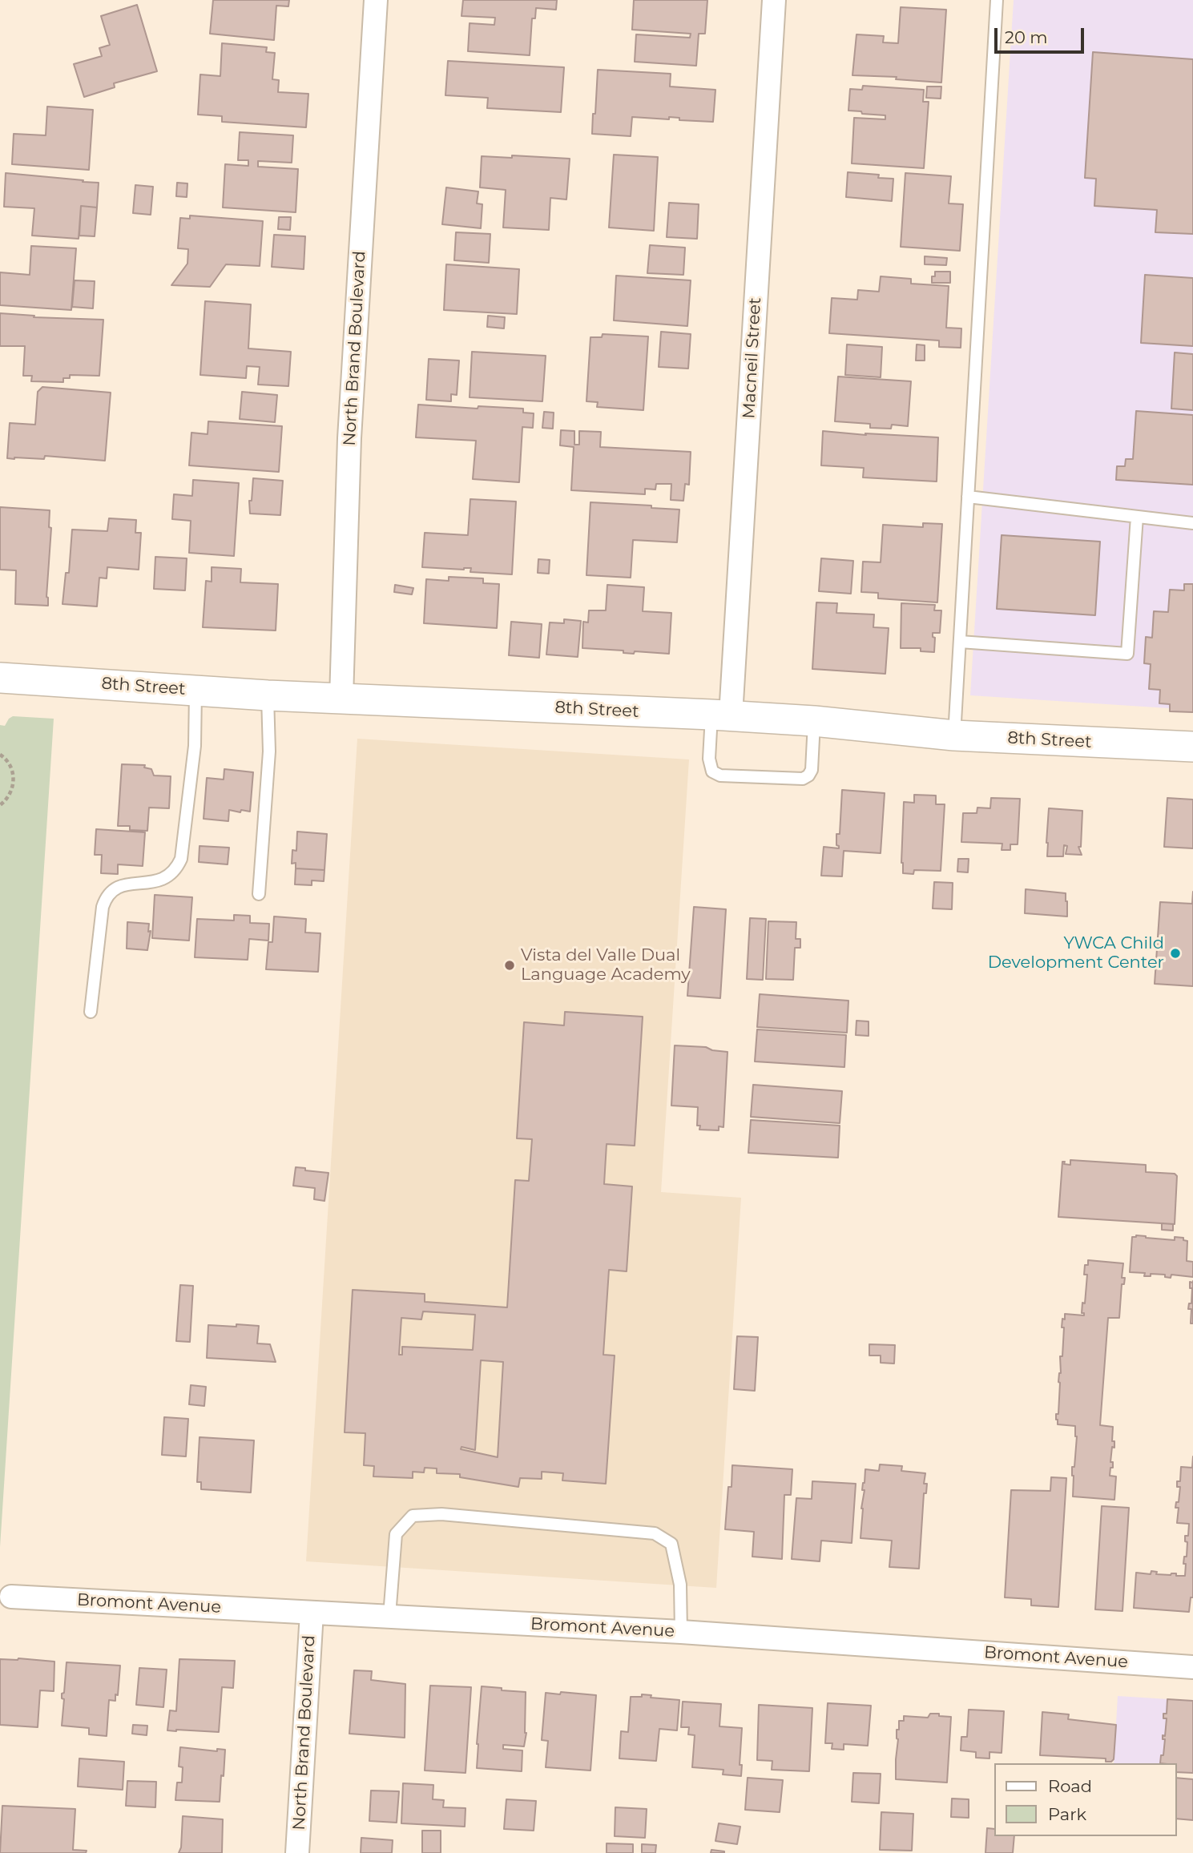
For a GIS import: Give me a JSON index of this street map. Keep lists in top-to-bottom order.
{
  "streets": {
    "street": [
      "North Brand Boulevard",
      "Macneil Street",
      "8th Street",
      "Bromont Avenue"
    ]
  },
  "crossings": [
    ["North Brand Boulevard", "8th Street"],
    ["North Brand Boulevard", "Bromont Avenue"],
    ["Macneil Street", "8th Street"]
  ],
  "places": ["YWCA Child Development Center", "Vista del Valle Dual Language Academy"],
  "legend": ["Road", "Park"],
  "scale_bar": "20 m"
}
